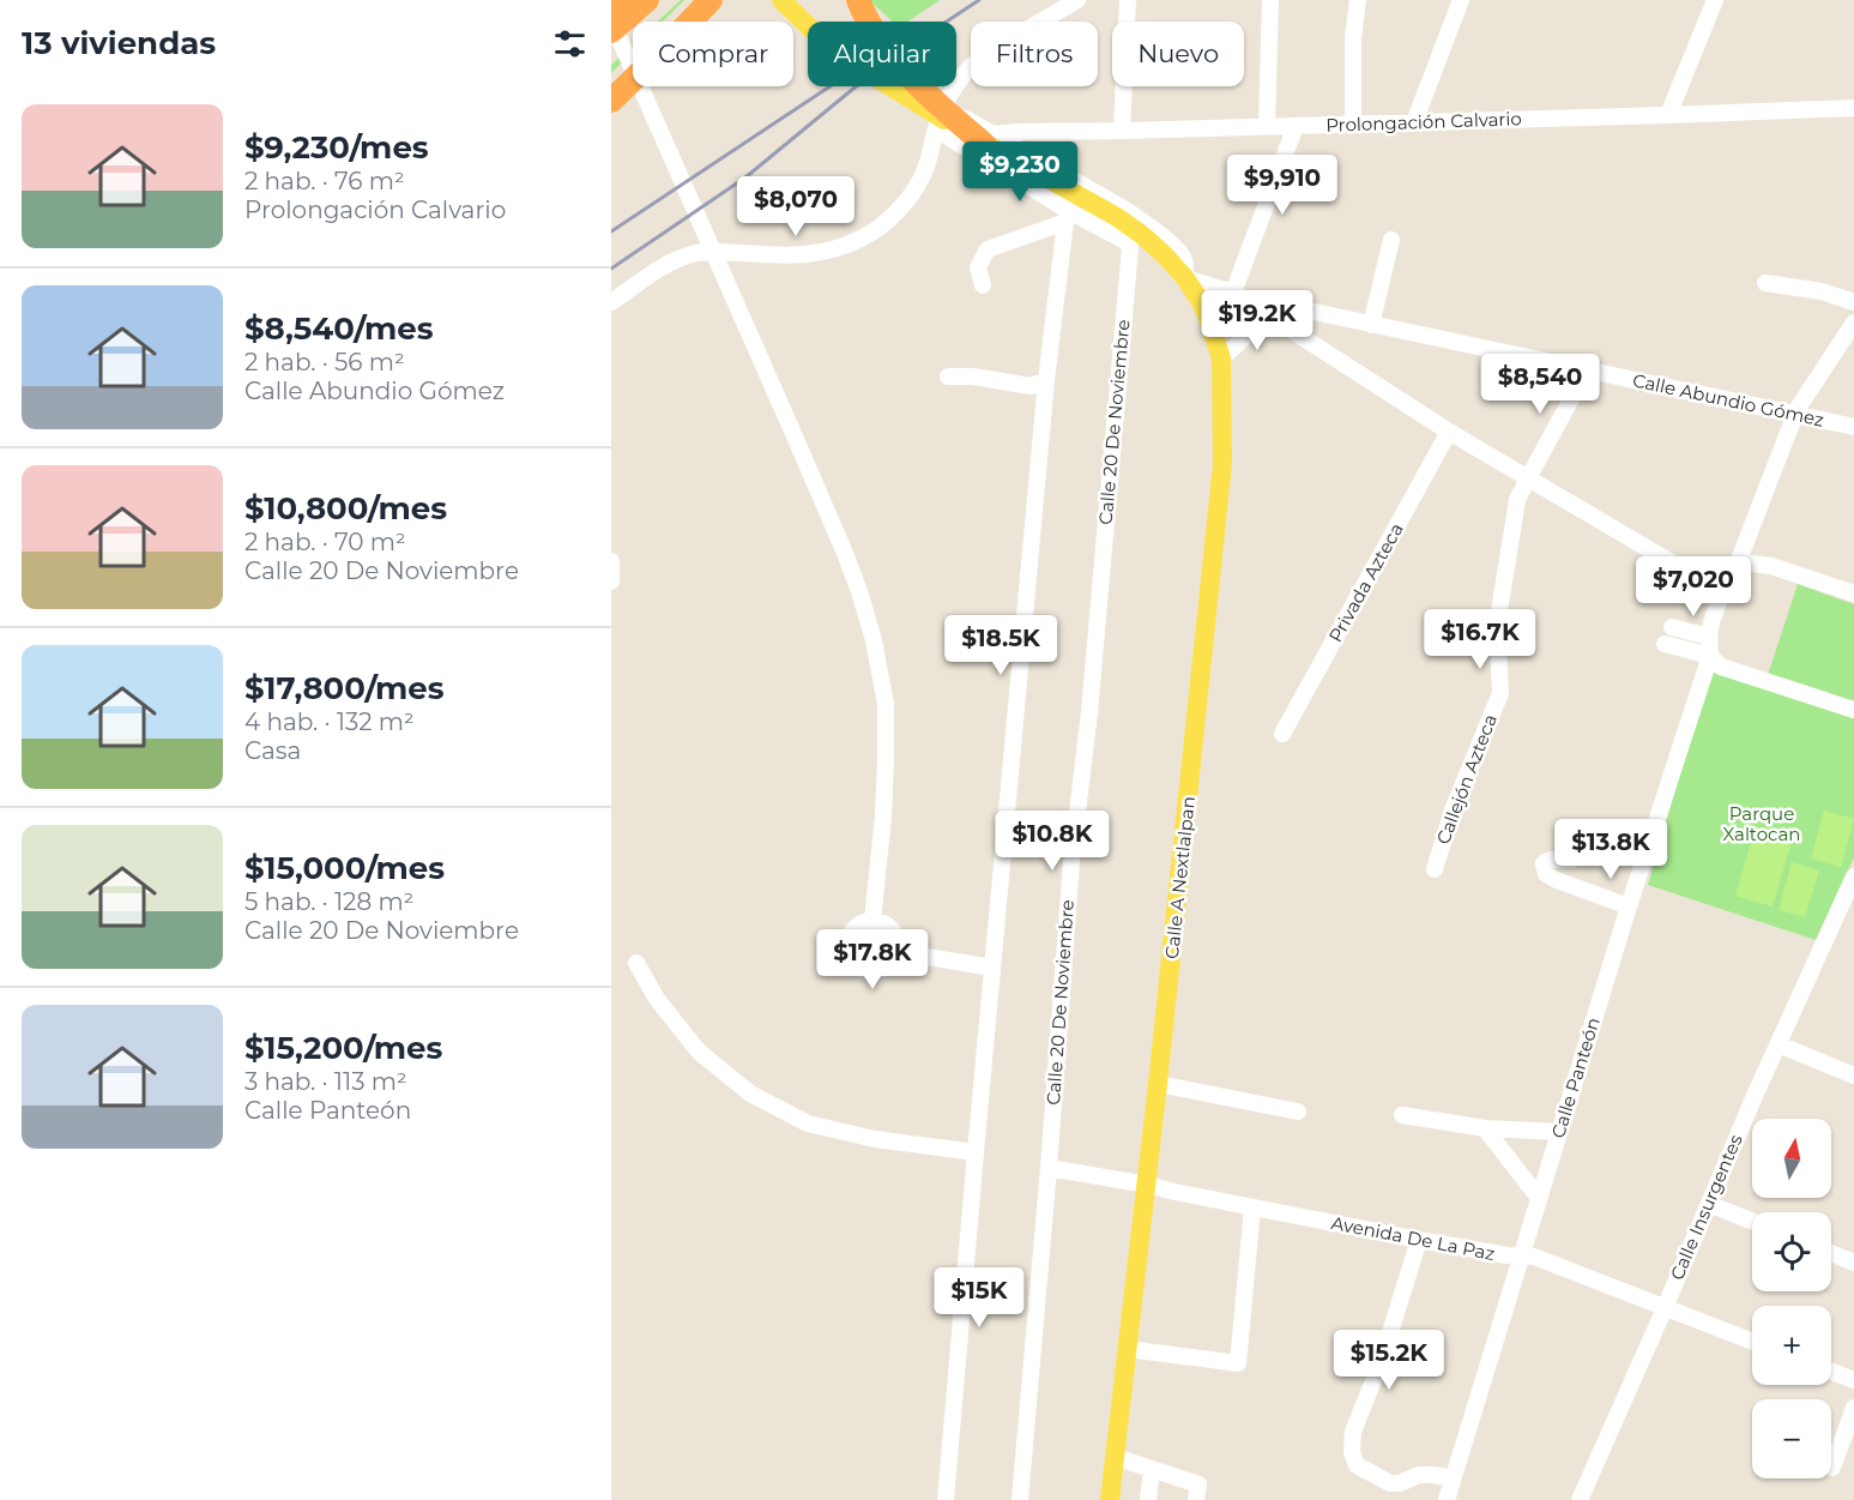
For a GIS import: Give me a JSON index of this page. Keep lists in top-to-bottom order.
{
  "streets": {
    "main road": ["Calle A Nextlalpan"],
    "street": [
      "Prolongación Calvario",
      "Calle Abundio Gómez",
      "Calle 20 De Noviembre",
      "Privada Azteca",
      "Callejón Azteca",
      "Calle Panteón",
      "Calle Insurgentes",
      "Avenida De La Paz"
    ]
  },
  "crossings": [
    ["Prolongación Calvario", "Calle A Nextlalpan"],
    ["Calle Abundio Gómez", "Callejón Azteca"],
    ["Calle 20 De Noviembre", "Avenida De La Paz"],
    ["Calle A Nextlalpan", "Avenida De La Paz"],
    ["Calle Panteón", "Avenida De La Paz"],
    ["Calle Insurgentes", "Avenida De La Paz"]
  ],
  "parks": ["Parque Xaltocan"],
  "north": "top",
  "page": {
    "heading": "13 viviendas",
    "chip": [
      "Comprar",
      "Alquilar",
      "Filtros",
      "Nuevo"
    ],
    "list": [
      {
        "name": "$9,230/mes",
        "note": "2 hab. · 76 m² · Prolongación Calvario"
      },
      {
        "name": "$8,540/mes",
        "note": "2 hab. · 56 m² · Calle Abundio Gómez"
      },
      {
        "name": "$10,800/mes",
        "note": "2 hab. · 70 m² · Calle 20 De Noviembre"
      },
      {
        "name": "$17,800/mes",
        "note": "4 hab. · 132 m² · Casa"
      },
      {
        "name": "$15,000/mes",
        "note": "5 hab. · 128 m² · Calle 20 De Noviembre"
      },
      {
        "name": "$15,200/mes",
        "note": "3 hab. · 113 m² · Calle Panteón"
      }
    ],
    "price": [
      "$9,230",
      "$9,910",
      "$8,070",
      "$19.2K",
      "$8,540",
      "$7,020",
      "$16.7K",
      "$18.5K",
      "$10.8K",
      "$13.8K",
      "$17.8K",
      "$15K",
      "$15.2K"
    ],
    "map_buttons": ["+", "−"]
  }
}
